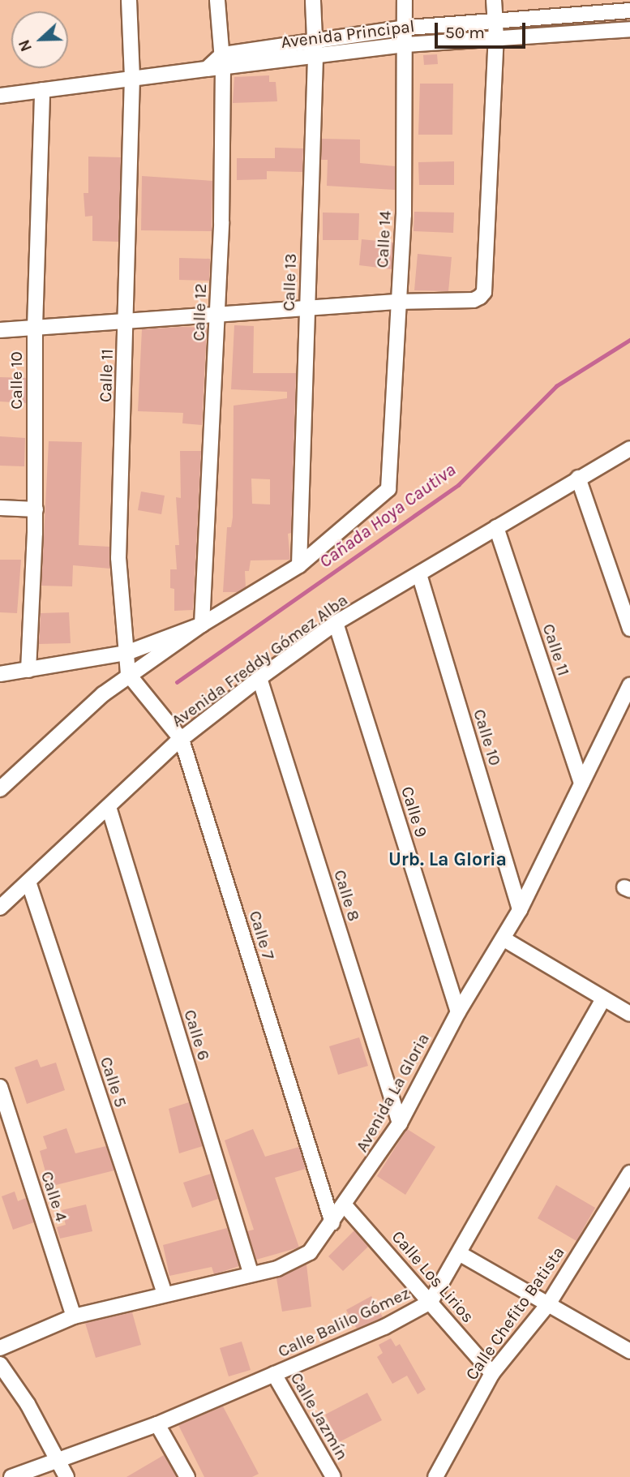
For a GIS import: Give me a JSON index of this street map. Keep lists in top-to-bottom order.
{
  "streets": {
    "street": [
      "Avenida Principal",
      "Calle 14",
      "Calle 13",
      "Calle 12",
      "Calle 11",
      "Calle 10",
      "Avenida Freddy Gómez Alba",
      "Calle 9",
      "Calle 8",
      "Calle 7",
      "Calle 6",
      "Calle 5",
      "Avenida La Gloria",
      "Calle 4",
      "Calle Los Lirios",
      "Calle Chefito Batista",
      "Calle Balilo Gómez",
      "Calle Jazmín"
    ]
  },
  "crossings": [
    ["Avenida Principal", "Calle 14"],
    ["Avenida Principal", "Calle 13"],
    ["Avenida Principal", "Calle 12"],
    ["Avenida Principal", "Calle 11"],
    ["Avenida Principal", "Calle 10"],
    ["Calle 14", "Calle 13"],
    ["Calle 11", "Avenida Freddy Gómez Alba"],
    ["Calle 11", "Calle 7"],
    ["Calle 11", "Avenida La Gloria"],
    ["Calle 10", "Avenida Freddy Gómez Alba"],
    ["Calle 10", "Avenida La Gloria"],
    ["Avenida Freddy Gómez Alba", "Calle 9"],
    ["Avenida Freddy Gómez Alba", "Calle 8"],
    ["Avenida Freddy Gómez Alba", "Calle 7"],
    ["Avenida Freddy Gómez Alba", "Calle 6"],
    ["Avenida Freddy Gómez Alba", "Calle 5"],
    ["Calle 9", "Avenida La Gloria"],
    ["Calle 8", "Avenida La Gloria"],
    ["Calle 7", "Avenida La Gloria"],
    ["Calle 6", "Avenida La Gloria"],
    ["Calle 5", "Avenida La Gloria"],
    ["Avenida La Gloria", "Calle 4"],
    ["Avenida La Gloria", "Calle Los Lirios"],
    ["Calle Los Lirios", "Calle Chefito Batista"],
    ["Calle Los Lirios", "Calle Balilo Gómez"],
    ["Calle Balilo Gómez", "Calle Jazmín"]
  ],
  "districts": ["Urb. La Gloria"],
  "water": ["Cañada Hoya Cautiva"],
  "scale_bar": "50 m",
  "north": "left"
}
